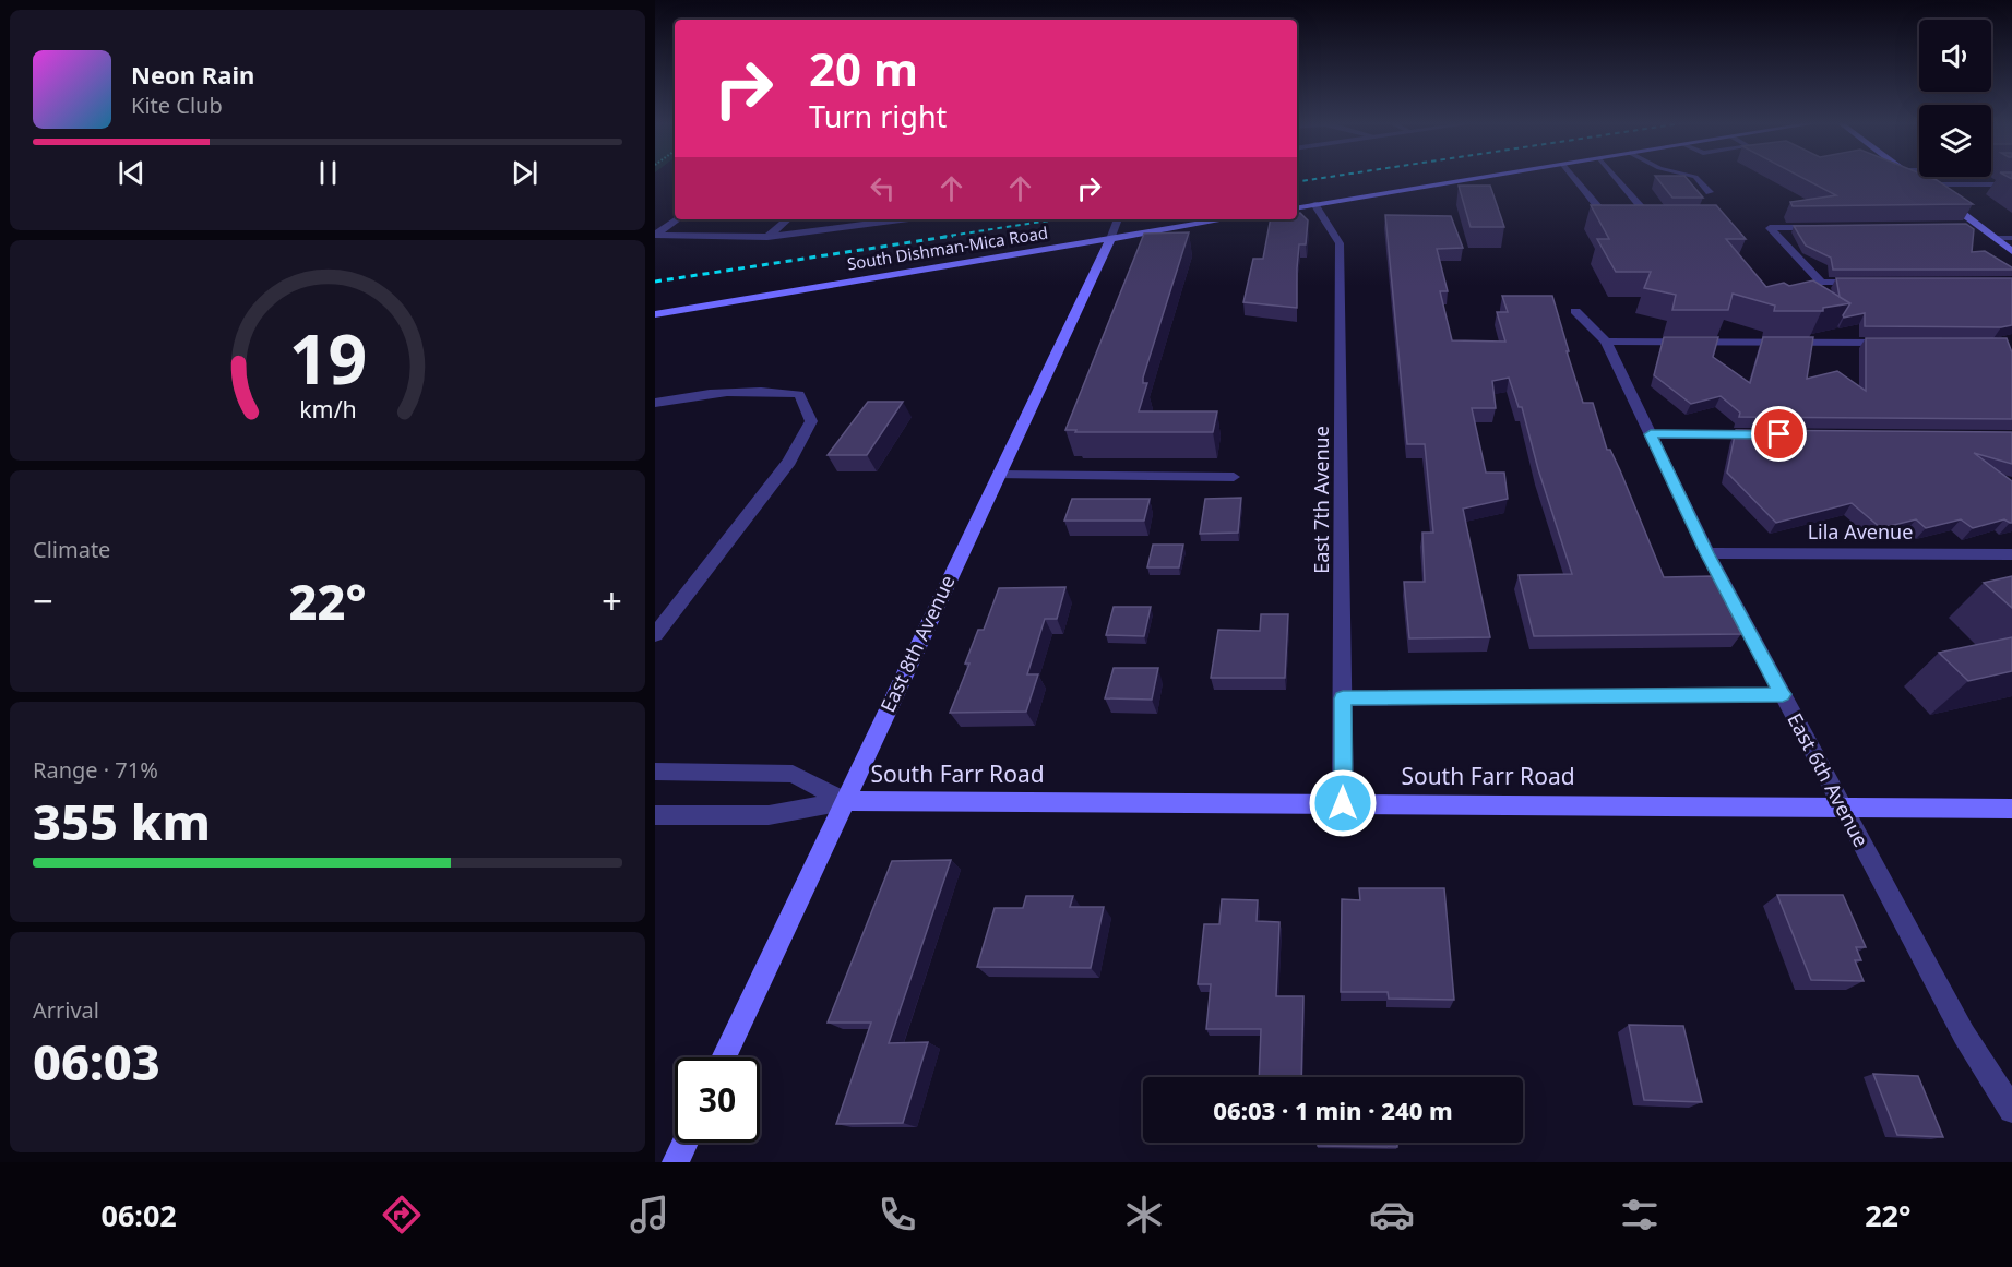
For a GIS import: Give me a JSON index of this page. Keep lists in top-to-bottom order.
{
  "streets": {
    "street": [
      "South Dishman-Mica Road",
      "East 7th Avenue",
      "Lila Avenue",
      "East 8th Avenue",
      "South Farr Road",
      "East 6th Avenue"
    ]
  },
  "crossings": [
    ["South Dishman-Mica Road", "East 8th Avenue"],
    ["East 7th Avenue", "South Farr Road"],
    ["Lila Avenue", "East 6th Avenue"],
    ["East 8th Avenue", "South Farr Road"],
    ["South Farr Road", "East 6th Avenue"]
  ],
  "page": {
    "turn": ["20 m", "Turn right"],
    "song": ["Neon Rain", "Kite Club"],
    "tile": [
      "Climate",
      ["Range · 71%", "355 km"],
      ["Arrival", "06:03"]
    ],
    "heat": ["−", "22°", "+"],
    "limit": "30",
    "trip": "06:03 · 1 min · 240 m",
    "tabs": ["06:02", "22°"],
    "gauge": ["19", "km/h"]
  }
}
